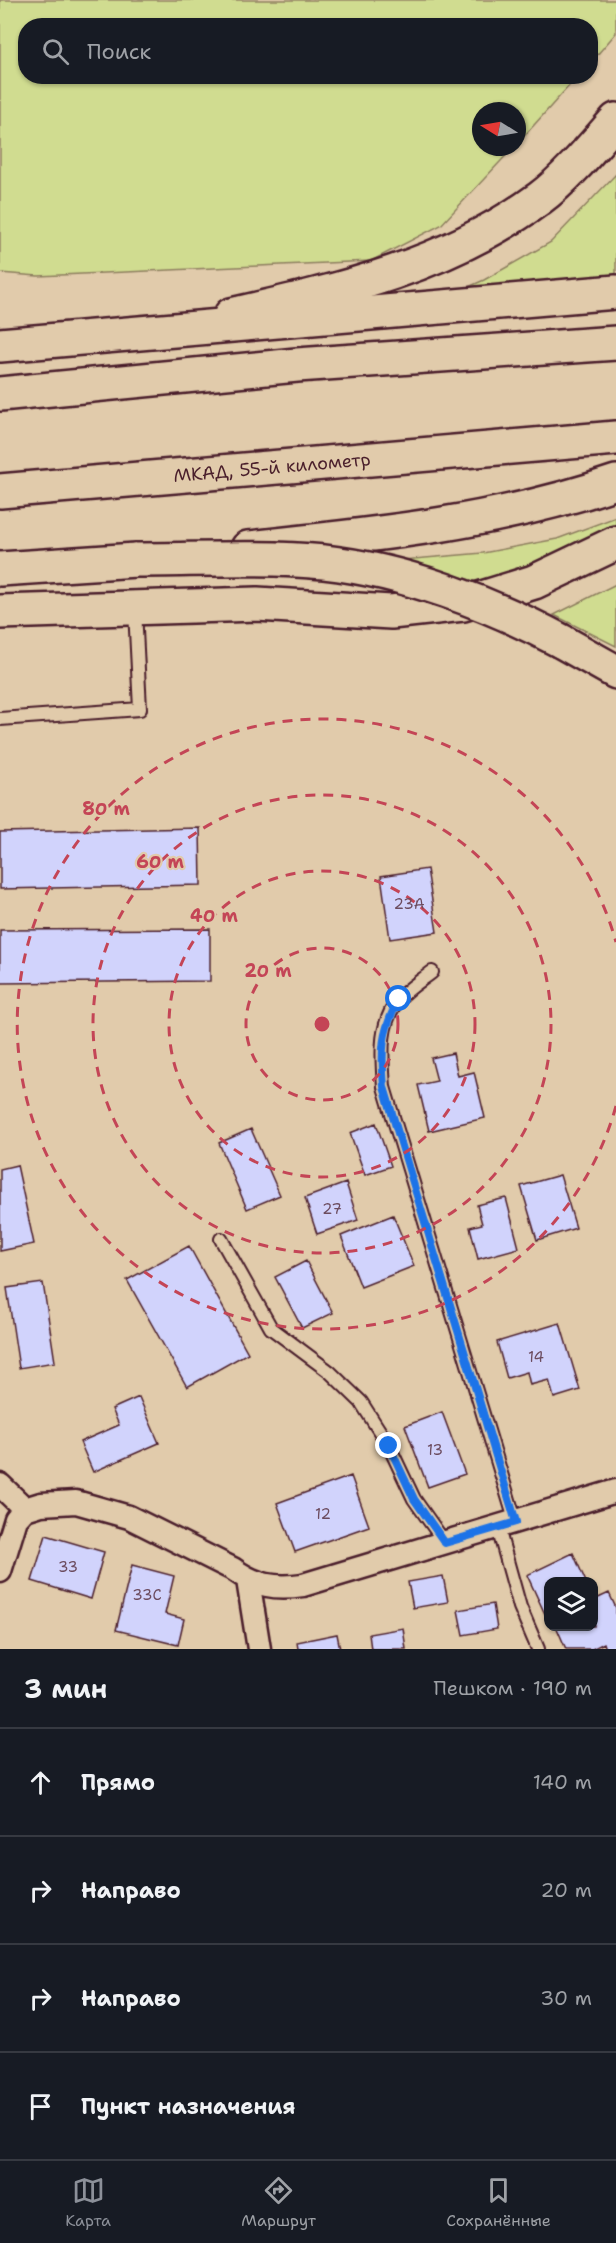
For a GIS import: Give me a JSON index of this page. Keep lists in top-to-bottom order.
{
  "streets": {
    "main road": ["МКАД, 55-й километр"]
  },
  "house_numbers": [
    "23А",
    "27",
    "14",
    "13",
    "12",
    "33",
    "33С"
  ],
  "north": "left",
  "page": {
    "search": "Поиск",
    "heading": ["3 мин", "Пешком · 190 m"],
    "list": [
      ["Прямо", "140 m"],
      ["Направо", "20 m"],
      ["Направо", "30 m"],
      "Пункт назначения"
    ],
    "nav": ["Карта", "Маршрут", "Сохранённые"]
  },
  "rings": [
    "80 m",
    "60 m",
    "40 m",
    "20 m"
  ]
}
